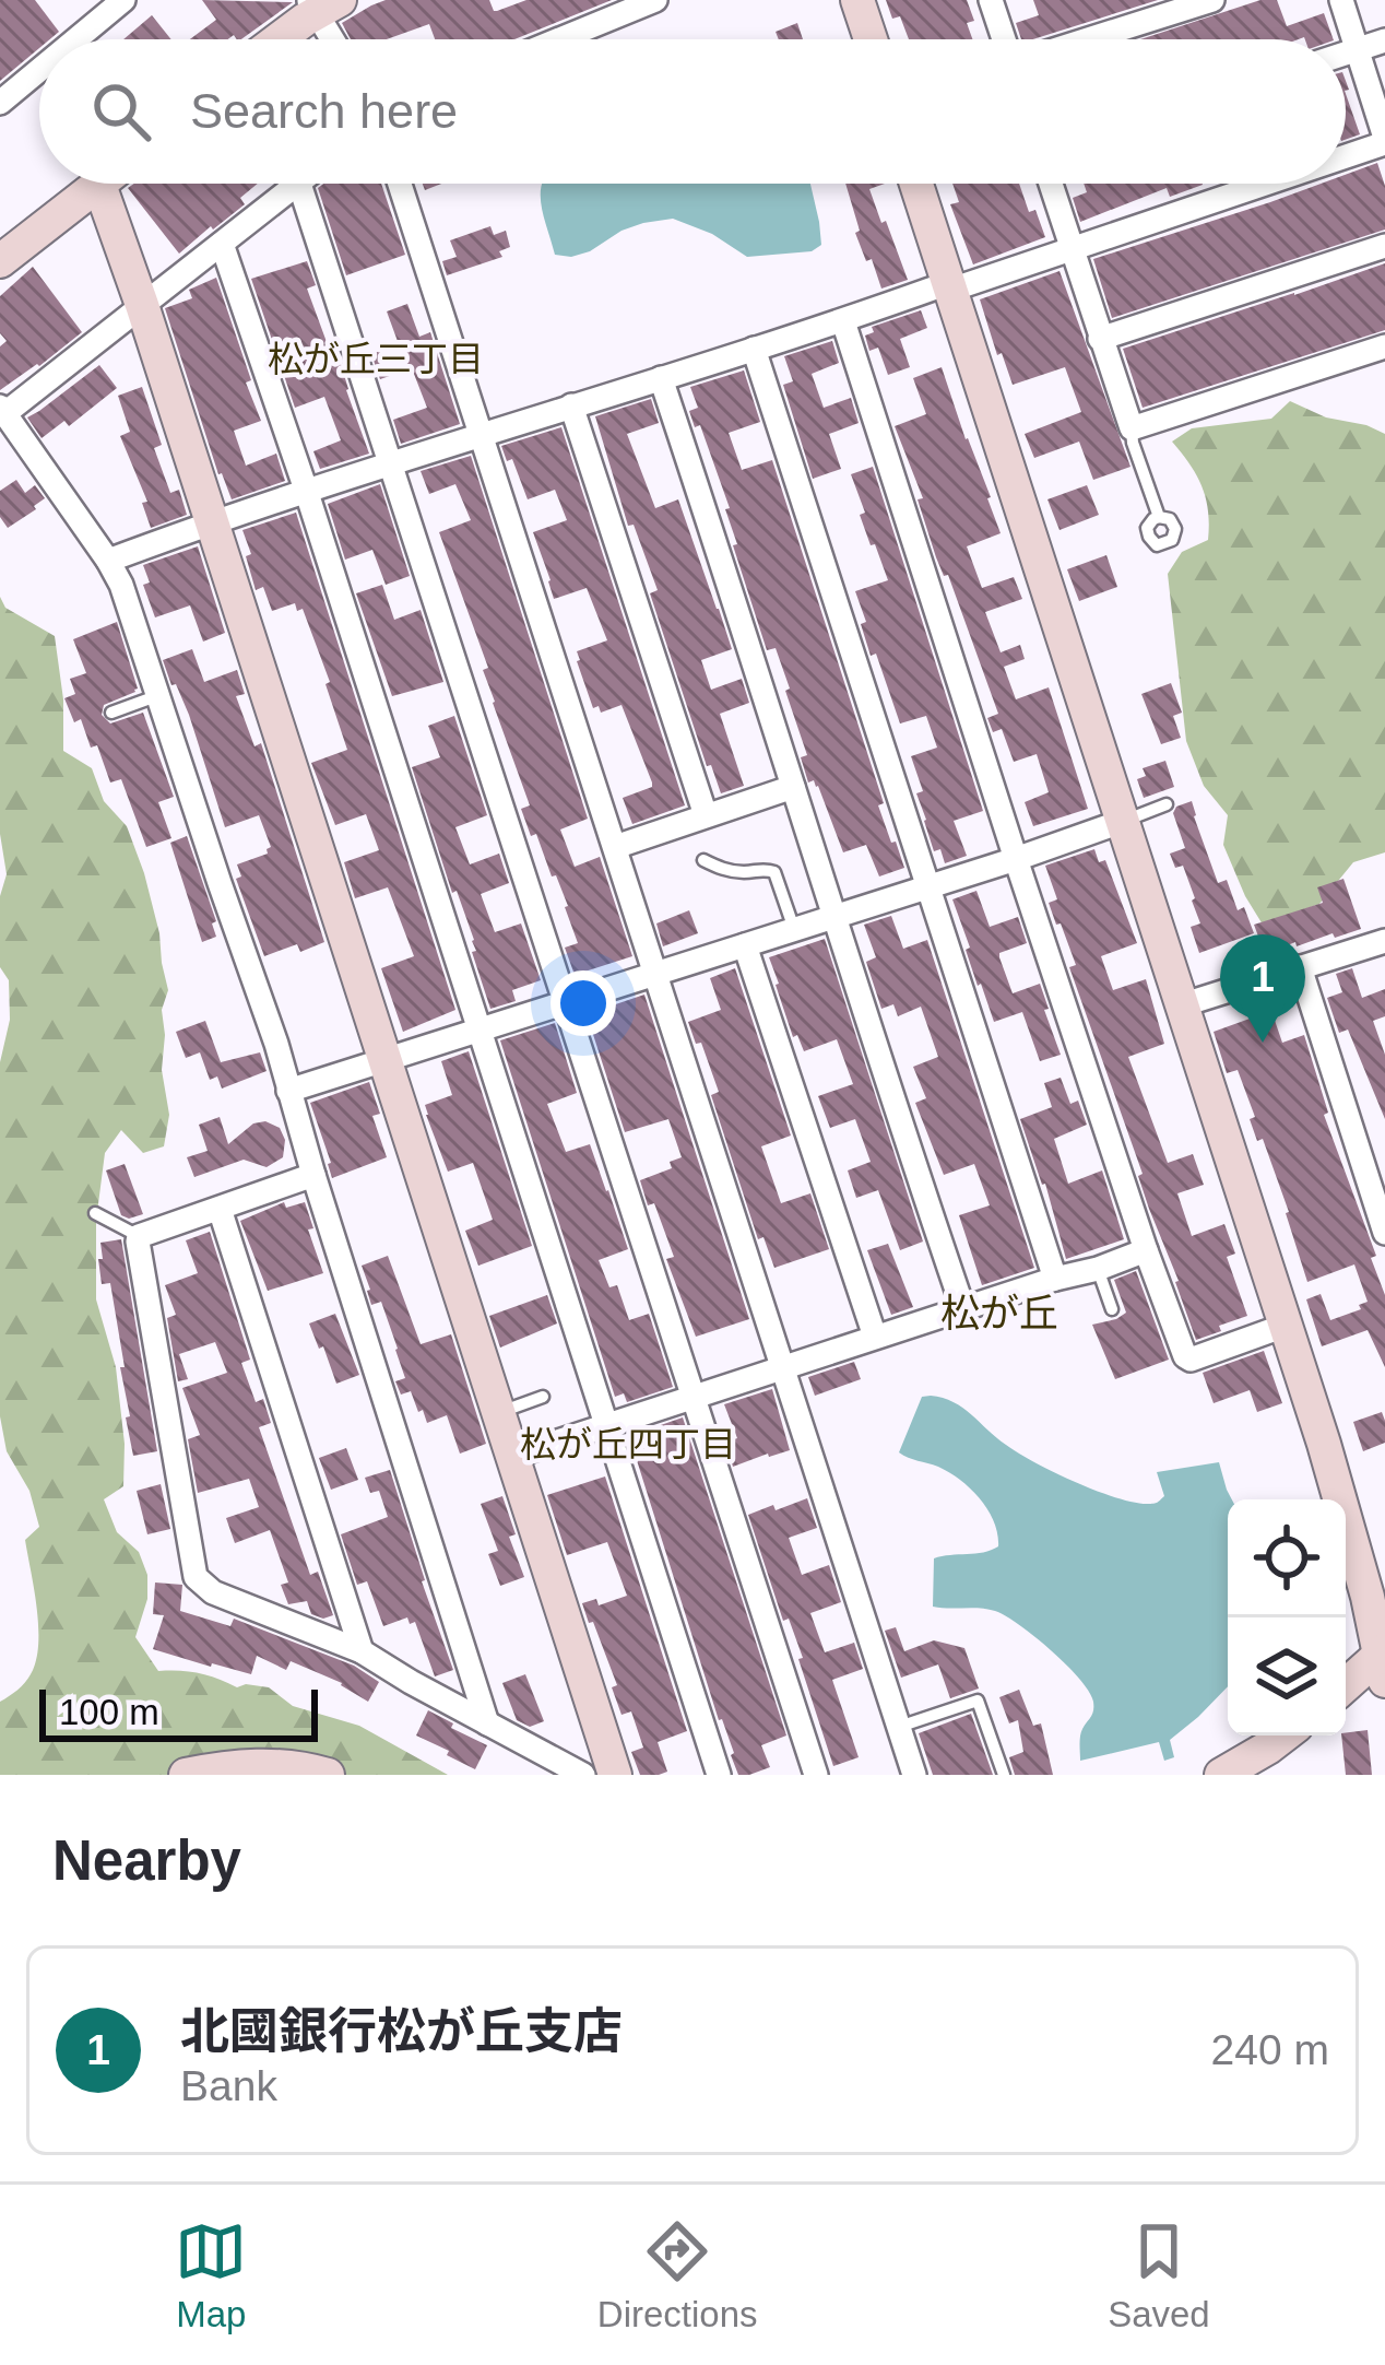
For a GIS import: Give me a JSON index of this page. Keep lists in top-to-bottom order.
{
  "districts": ["松が丘三丁目", "松が丘", "松が丘四丁目"],
  "scale_bar": "100 m",
  "page": {
    "search": "Search here",
    "pins": "1",
    "scale": "100 m",
    "heading": "Nearby",
    "list": [
      {
        "mark": "1",
        "name": "北國銀行松が丘支店",
        "note": "Bank",
        "value": "240 m"
      }
    ],
    "nav": ["Map", "Directions", "Saved"]
  }
}
